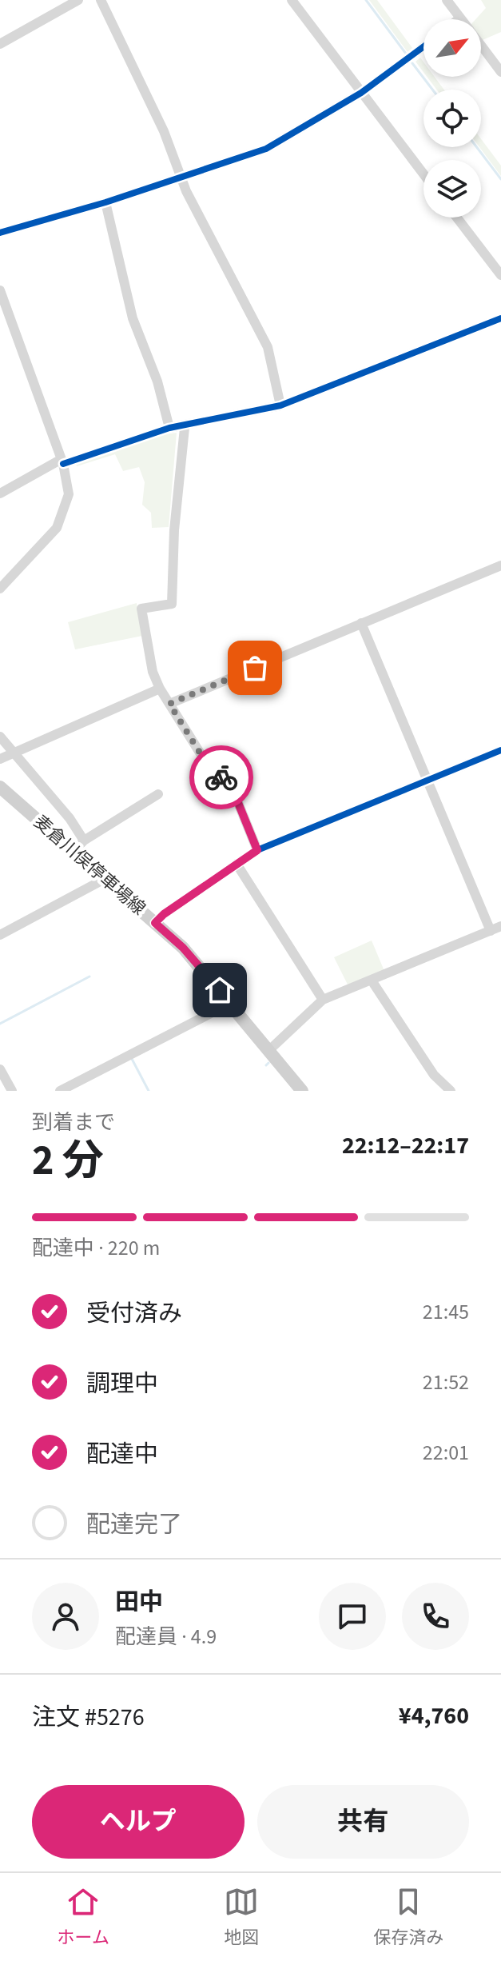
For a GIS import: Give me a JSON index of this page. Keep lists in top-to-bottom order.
{
  "streets": {
    "main road": ["麦倉川俣停車場線"]
  },
  "north": "top right",
  "page": {
    "heading": ["2 分", "到着まで", "22:12–22:17"],
    "panel": [
      "田中",
      "配達員 · 4.9",
      "注文 #5276",
      "¥4,760"
    ],
    "bar": "配達中 · 220 m",
    "list": [
      ["受付済み", "21:45"],
      ["調理中", "21:52"],
      ["配達中", "22:01"],
      "配達完了"
    ],
    "buttons": ["ヘルプ", "共有"],
    "tabs": ["ホーム", "地図", "保存済み"]
  }
}
